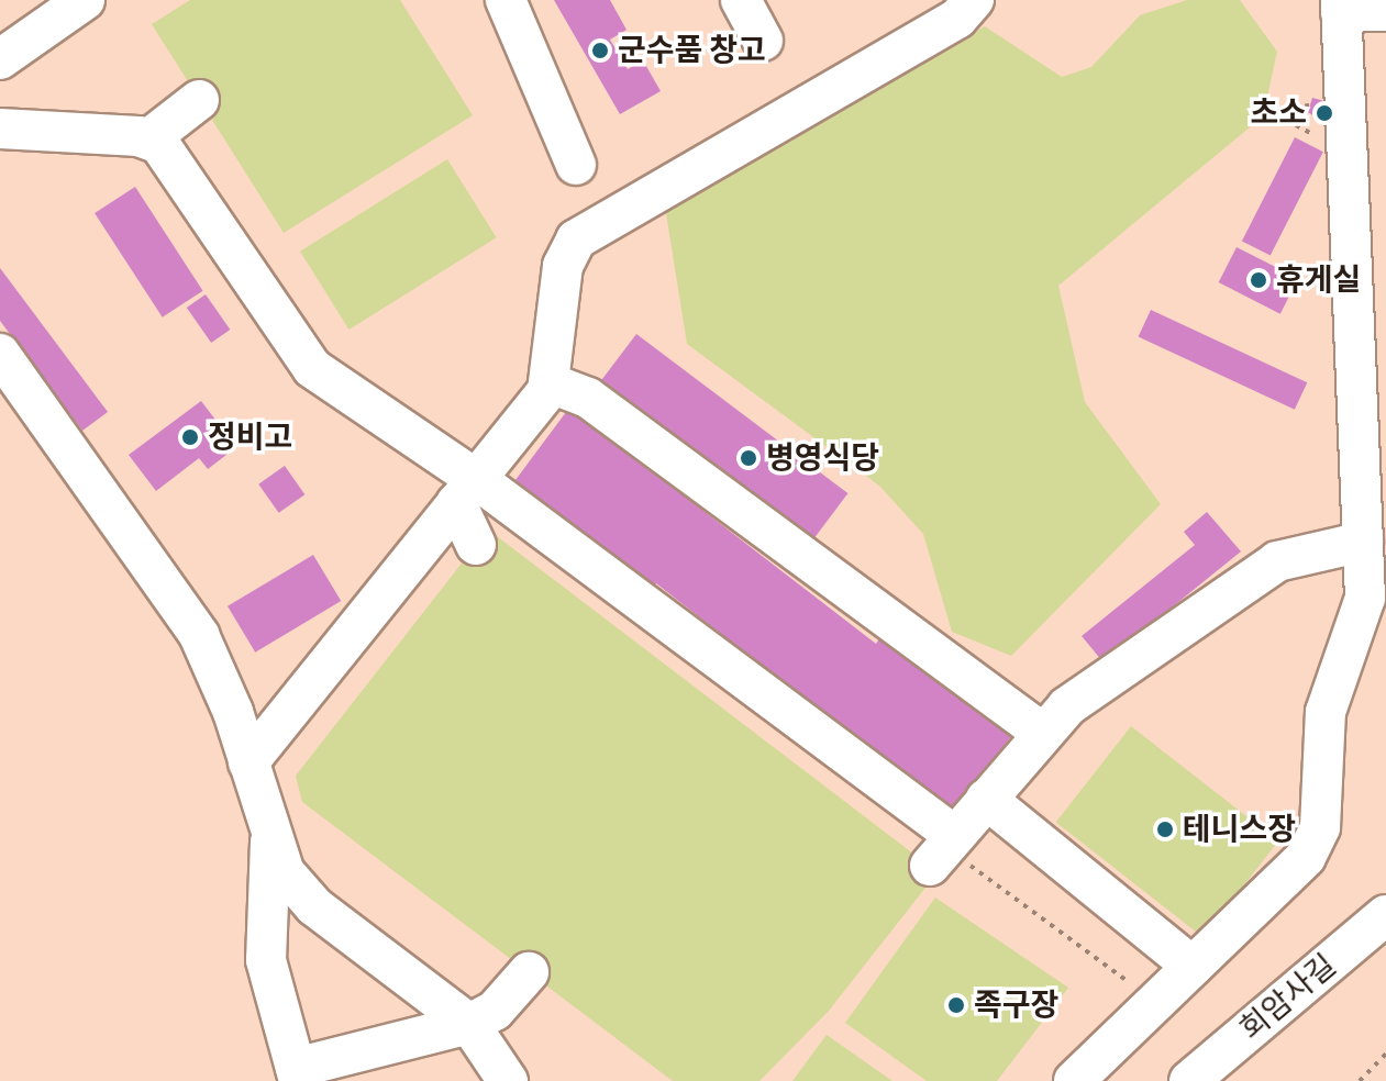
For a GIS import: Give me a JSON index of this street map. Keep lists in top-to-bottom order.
{
  "streets": {
    "lane": ["회암사길"]
  },
  "places": [
    "군수품 창고",
    "초소",
    "휴게실",
    "정비고",
    "병영식당",
    "테니스장",
    "족구장"
  ]
}
